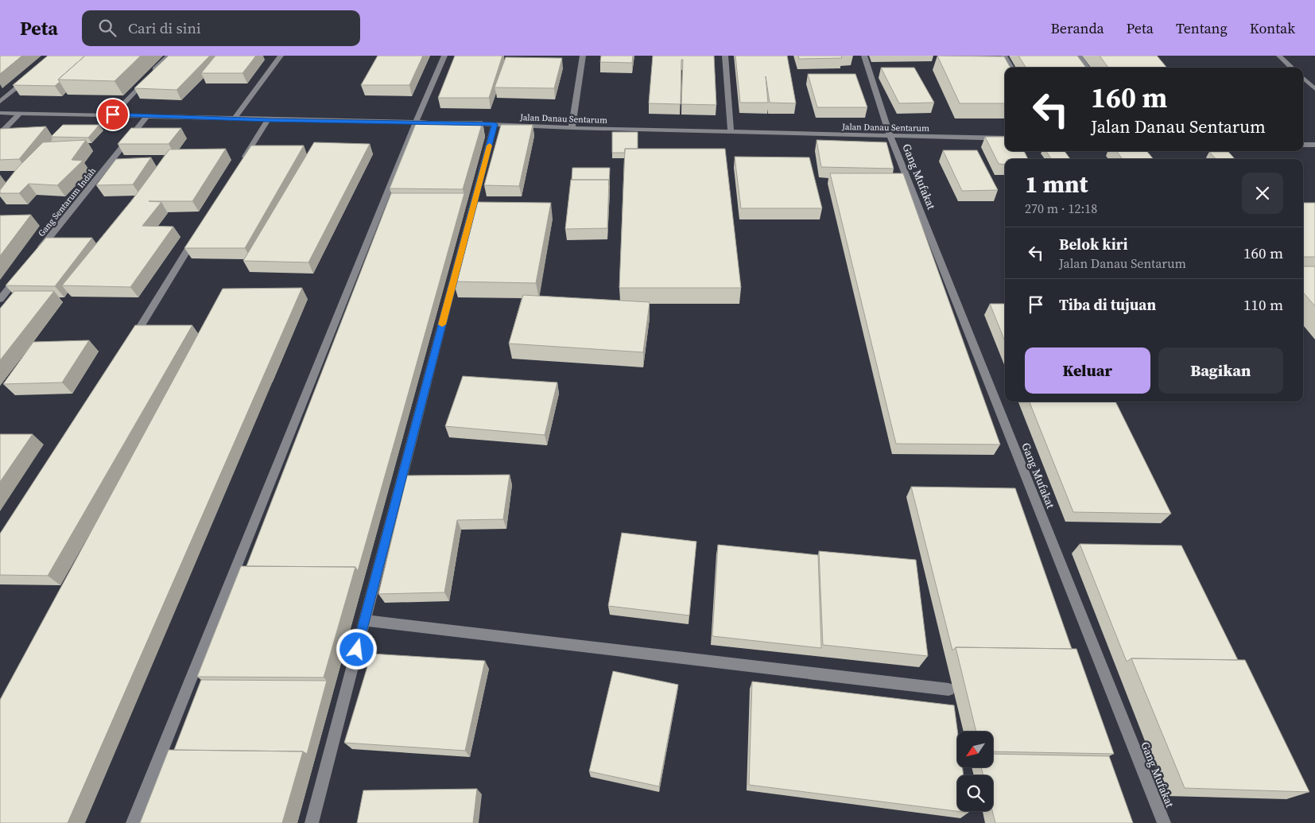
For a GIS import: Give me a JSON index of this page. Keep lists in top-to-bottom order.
{
  "streets": {
    "street": ["Jalan Danau Sentarum", "Gang Mufakat", "Gang Sentarum Indah"]
  },
  "crossings": [
    ["Jalan Danau Sentarum", "Gang Mufakat"]
  ],
  "north": "bottom left",
  "page": {
    "header": "Peta",
    "search": "Cari di sini",
    "nav": [
      "Beranda",
      "Peta",
      "Tentang",
      "Kontak"
    ],
    "turn": ["160 m", "Jalan Danau Sentarum"],
    "heading": ["1 mnt", "270 m · 12:18"],
    "list": [
      {
        "name": "Belok kiri",
        "note": "Jalan Danau Sentarum",
        "value": "160 m"
      },
      {
        "name": "Tiba di tujuan",
        "value": "110 m"
      }
    ],
    "buttons": ["Keluar", "Bagikan"]
  }
}
